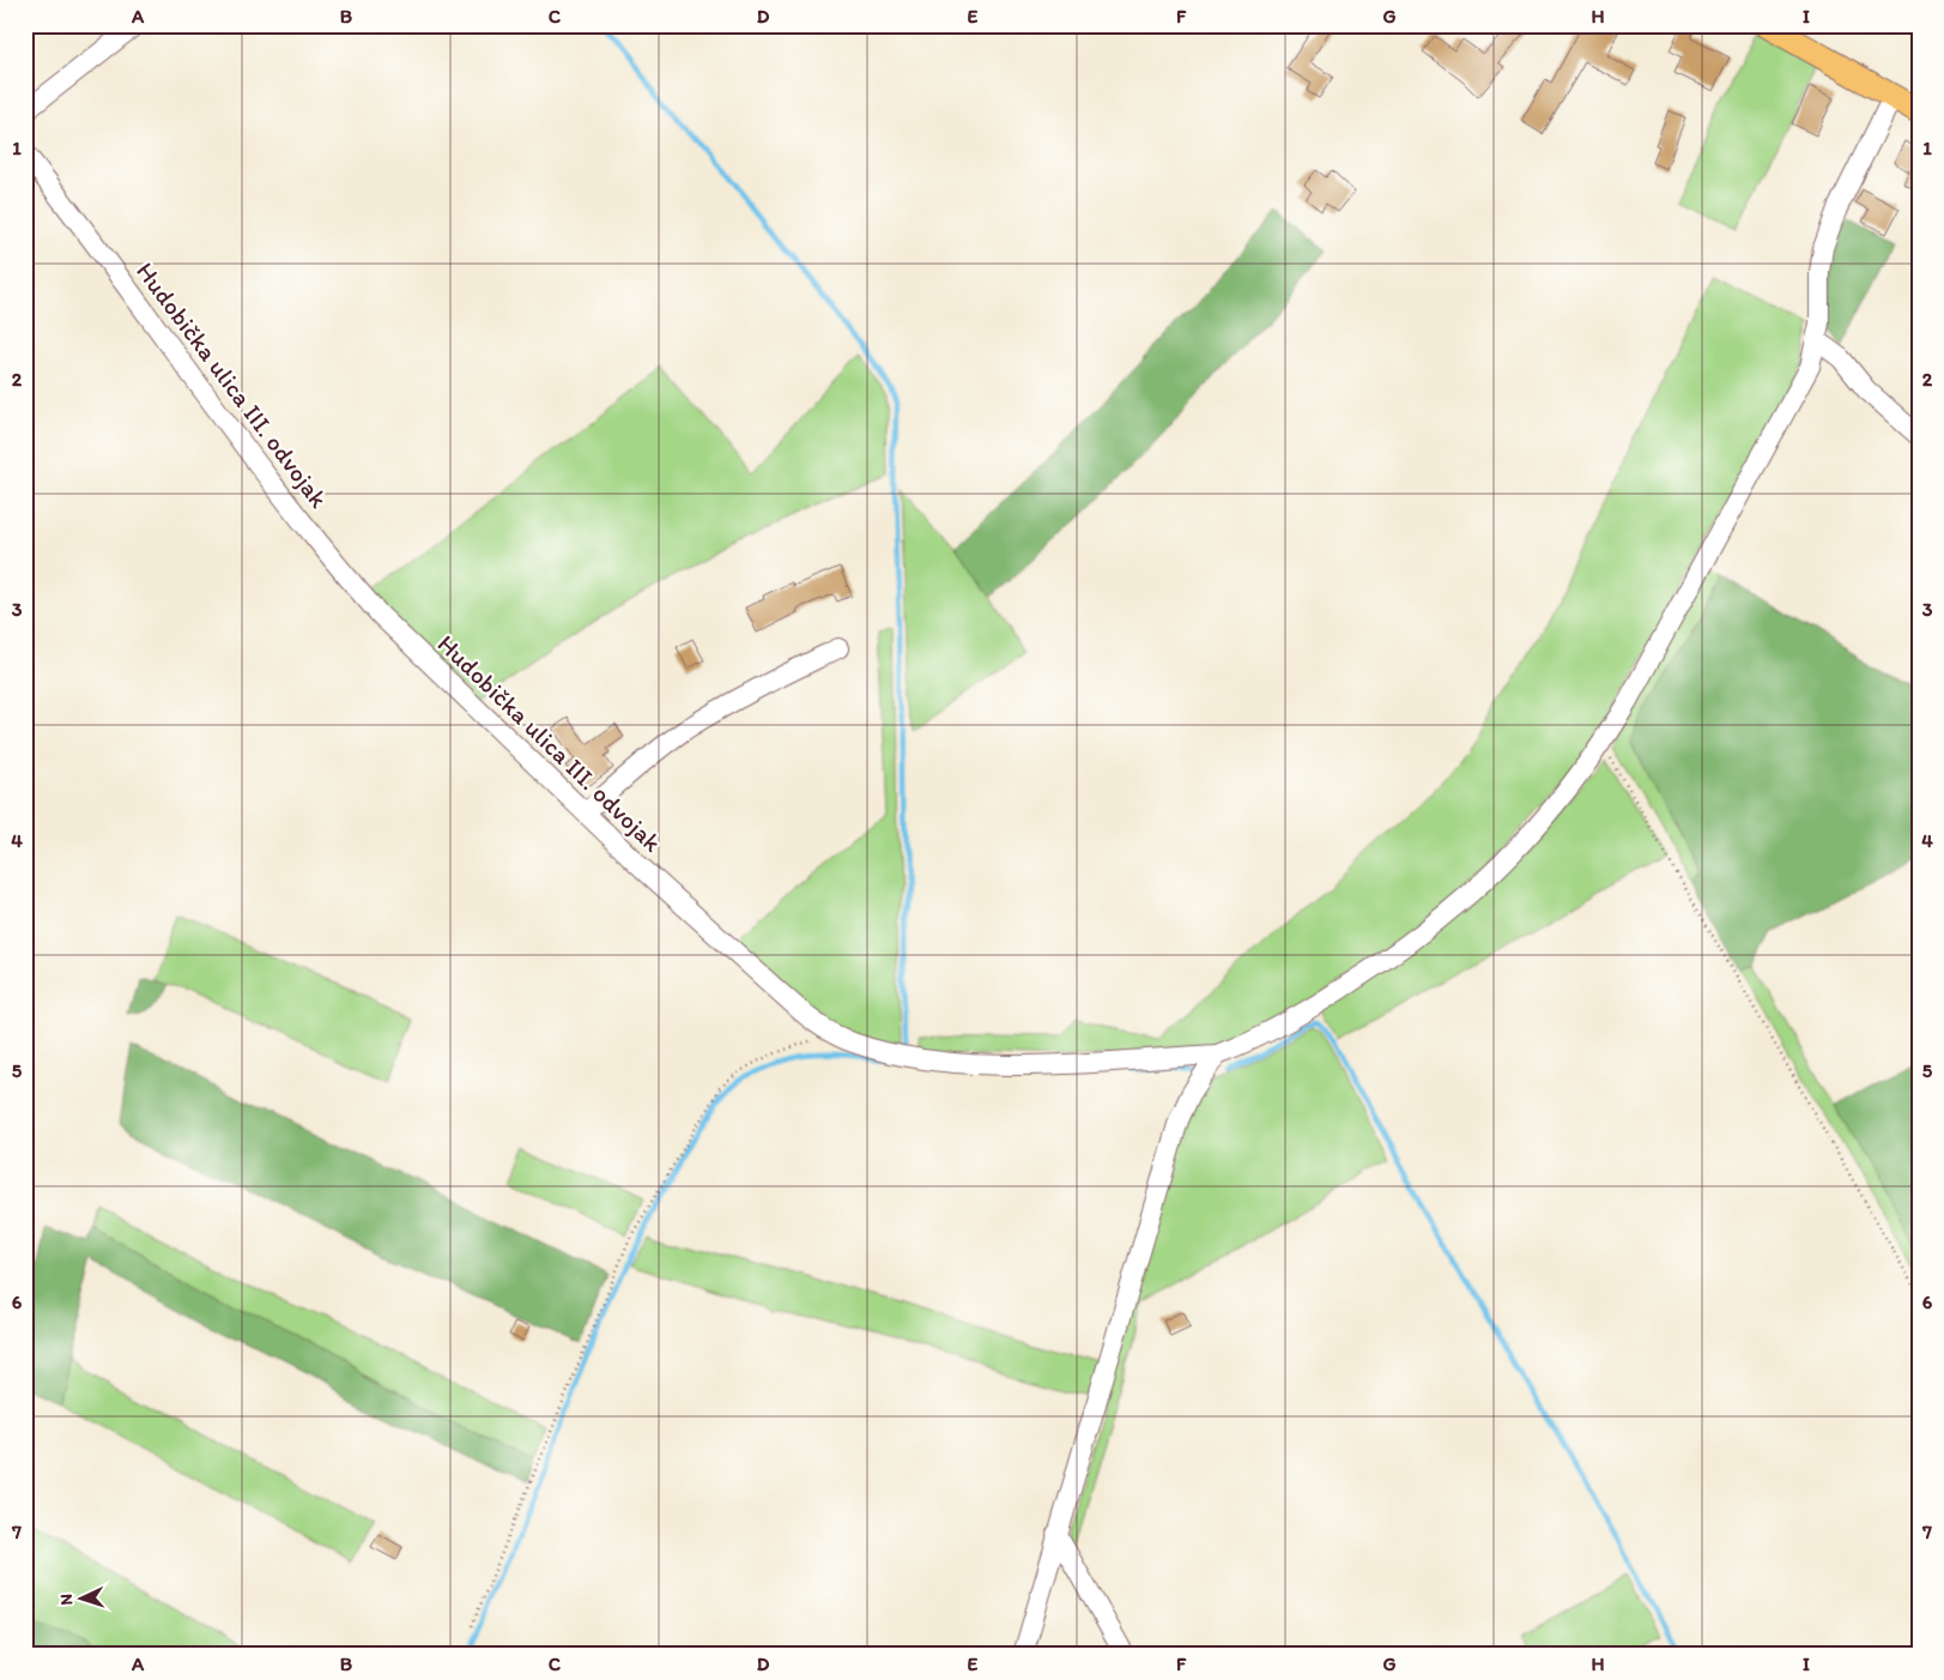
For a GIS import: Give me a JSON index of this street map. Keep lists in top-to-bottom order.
{
  "streets": {
    "street": ["Hudobička ulica III. odvojak"]
  },
  "north": "left",
  "grid": {
    "columns": [
      "A",
      "B",
      "C",
      "D",
      "E",
      "F",
      "G",
      "H",
      "I"
    ],
    "rows": [
      "1",
      "2",
      "3",
      "4",
      "5",
      "6",
      "7"
    ]
  }
}
